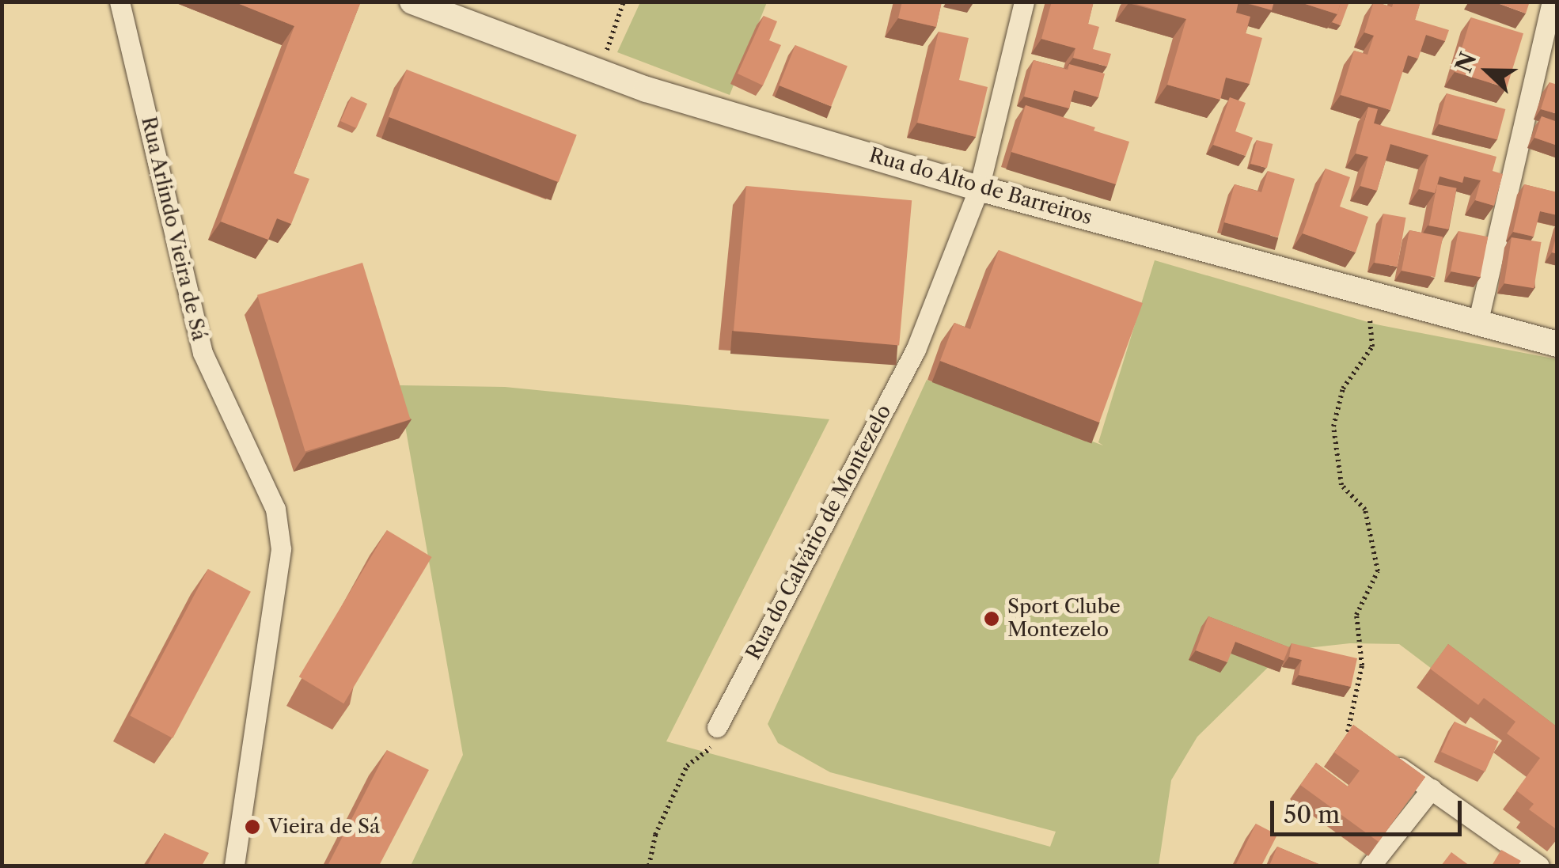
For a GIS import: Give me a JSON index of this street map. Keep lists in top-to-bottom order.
{
  "streets": {
    "street": ["Rua do Alto de Barreiros", "Rua Arlindo Vieira de Sá", "Rua do Calvário de Montezelo"]
  },
  "crossings": [
    ["Rua do Alto de Barreiros", "Rua do Calvário de Montezelo"]
  ],
  "places": ["Sport Clube Montezelo", "Vieira de Sá"],
  "scale_bar": "50 m",
  "north": "left"
}
